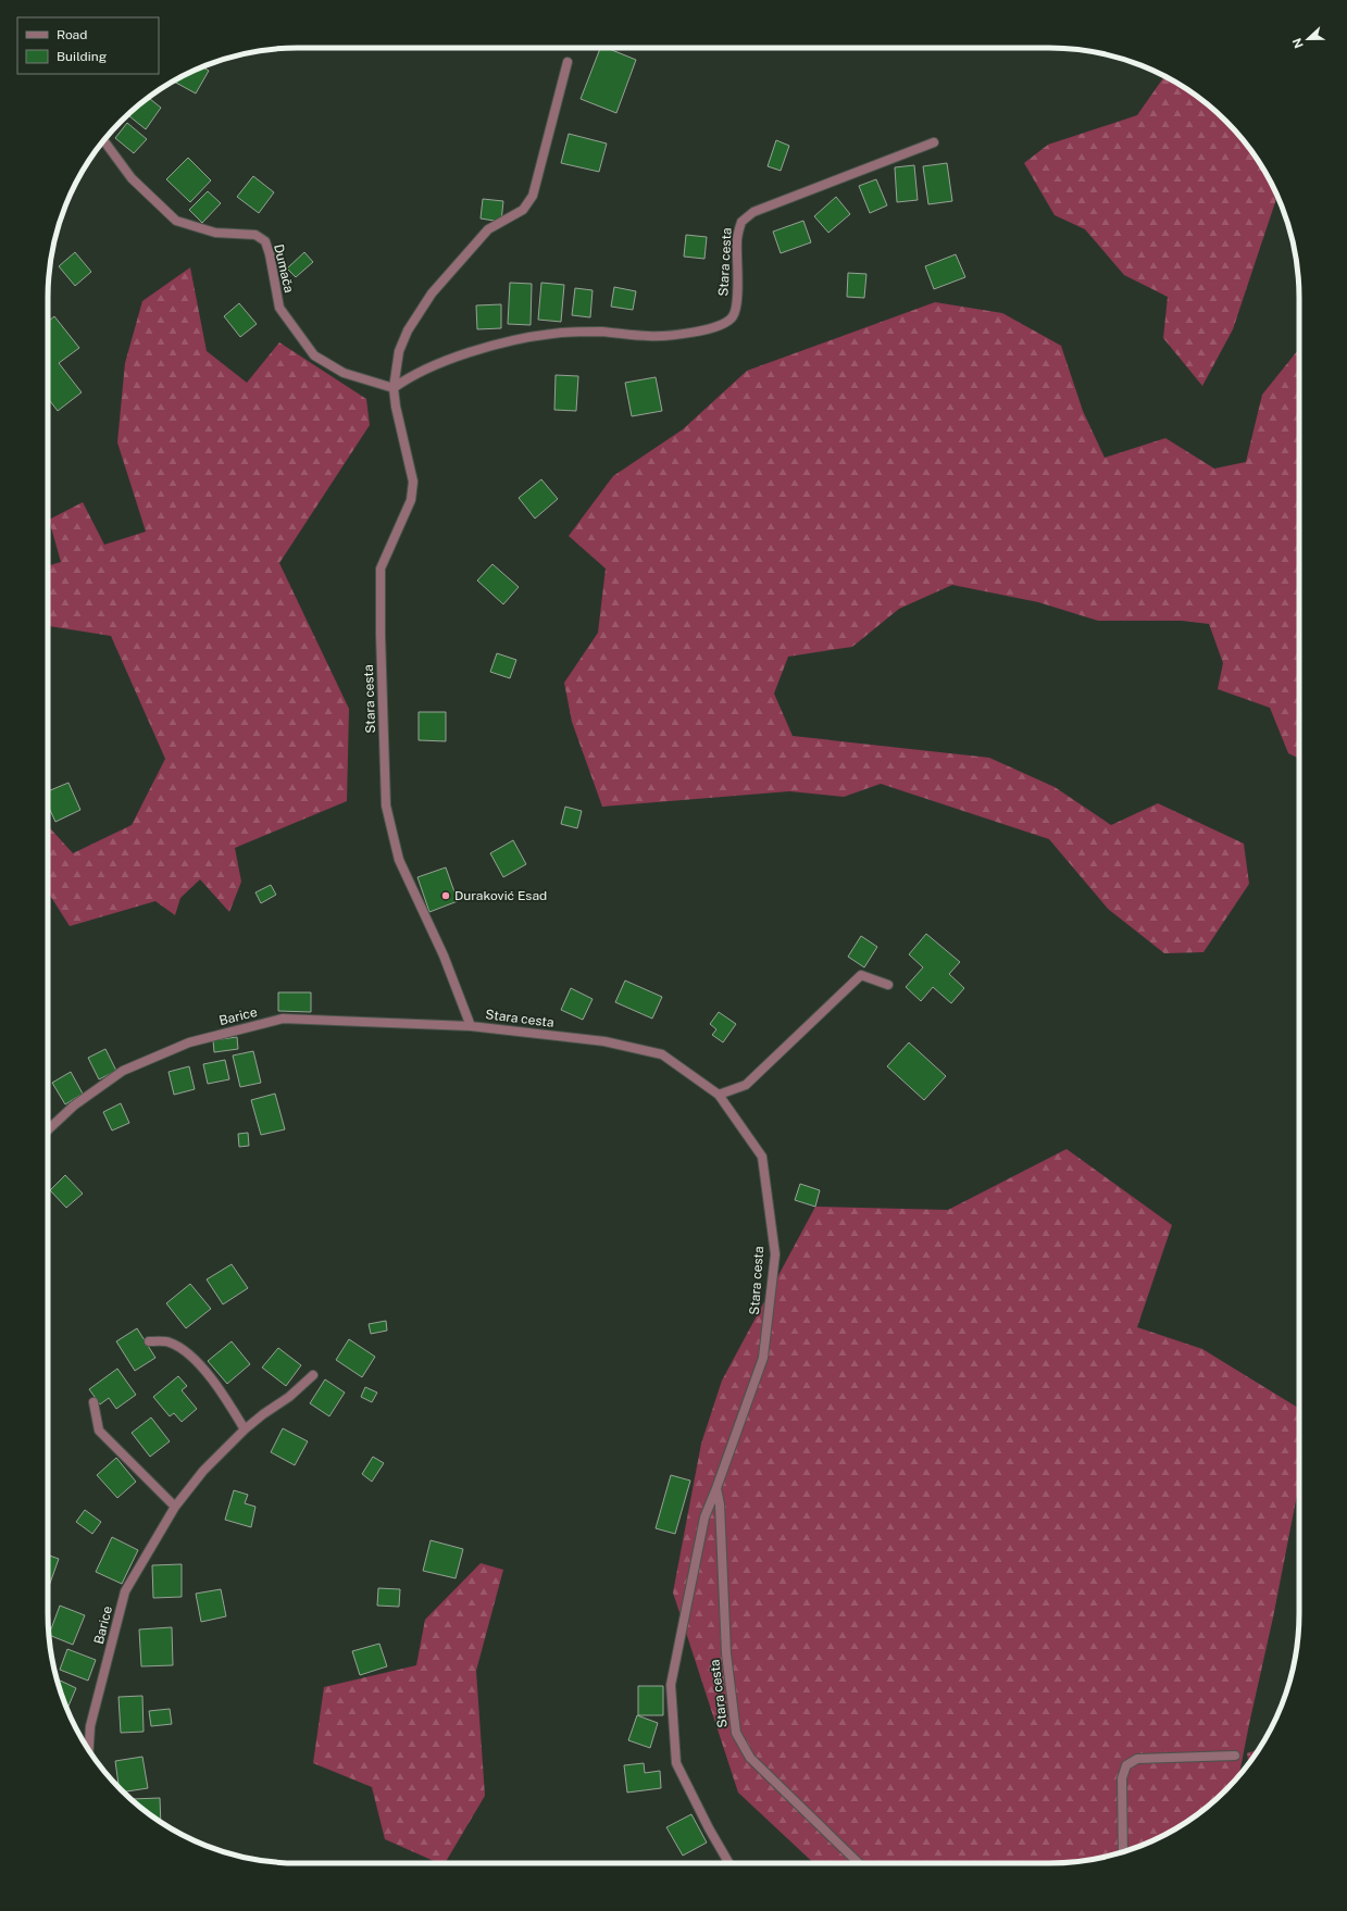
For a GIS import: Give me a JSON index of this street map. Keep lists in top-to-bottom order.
{
  "streets": {
    "street": ["Stara cesta", "Dumača", "Barice"]
  },
  "crossings": [
    ["Stara cesta", "Dumača"],
    ["Stara cesta", "Barice"]
  ],
  "places": ["Duraković Esad"],
  "legend": ["Road", "Building"],
  "north": "left"
}
